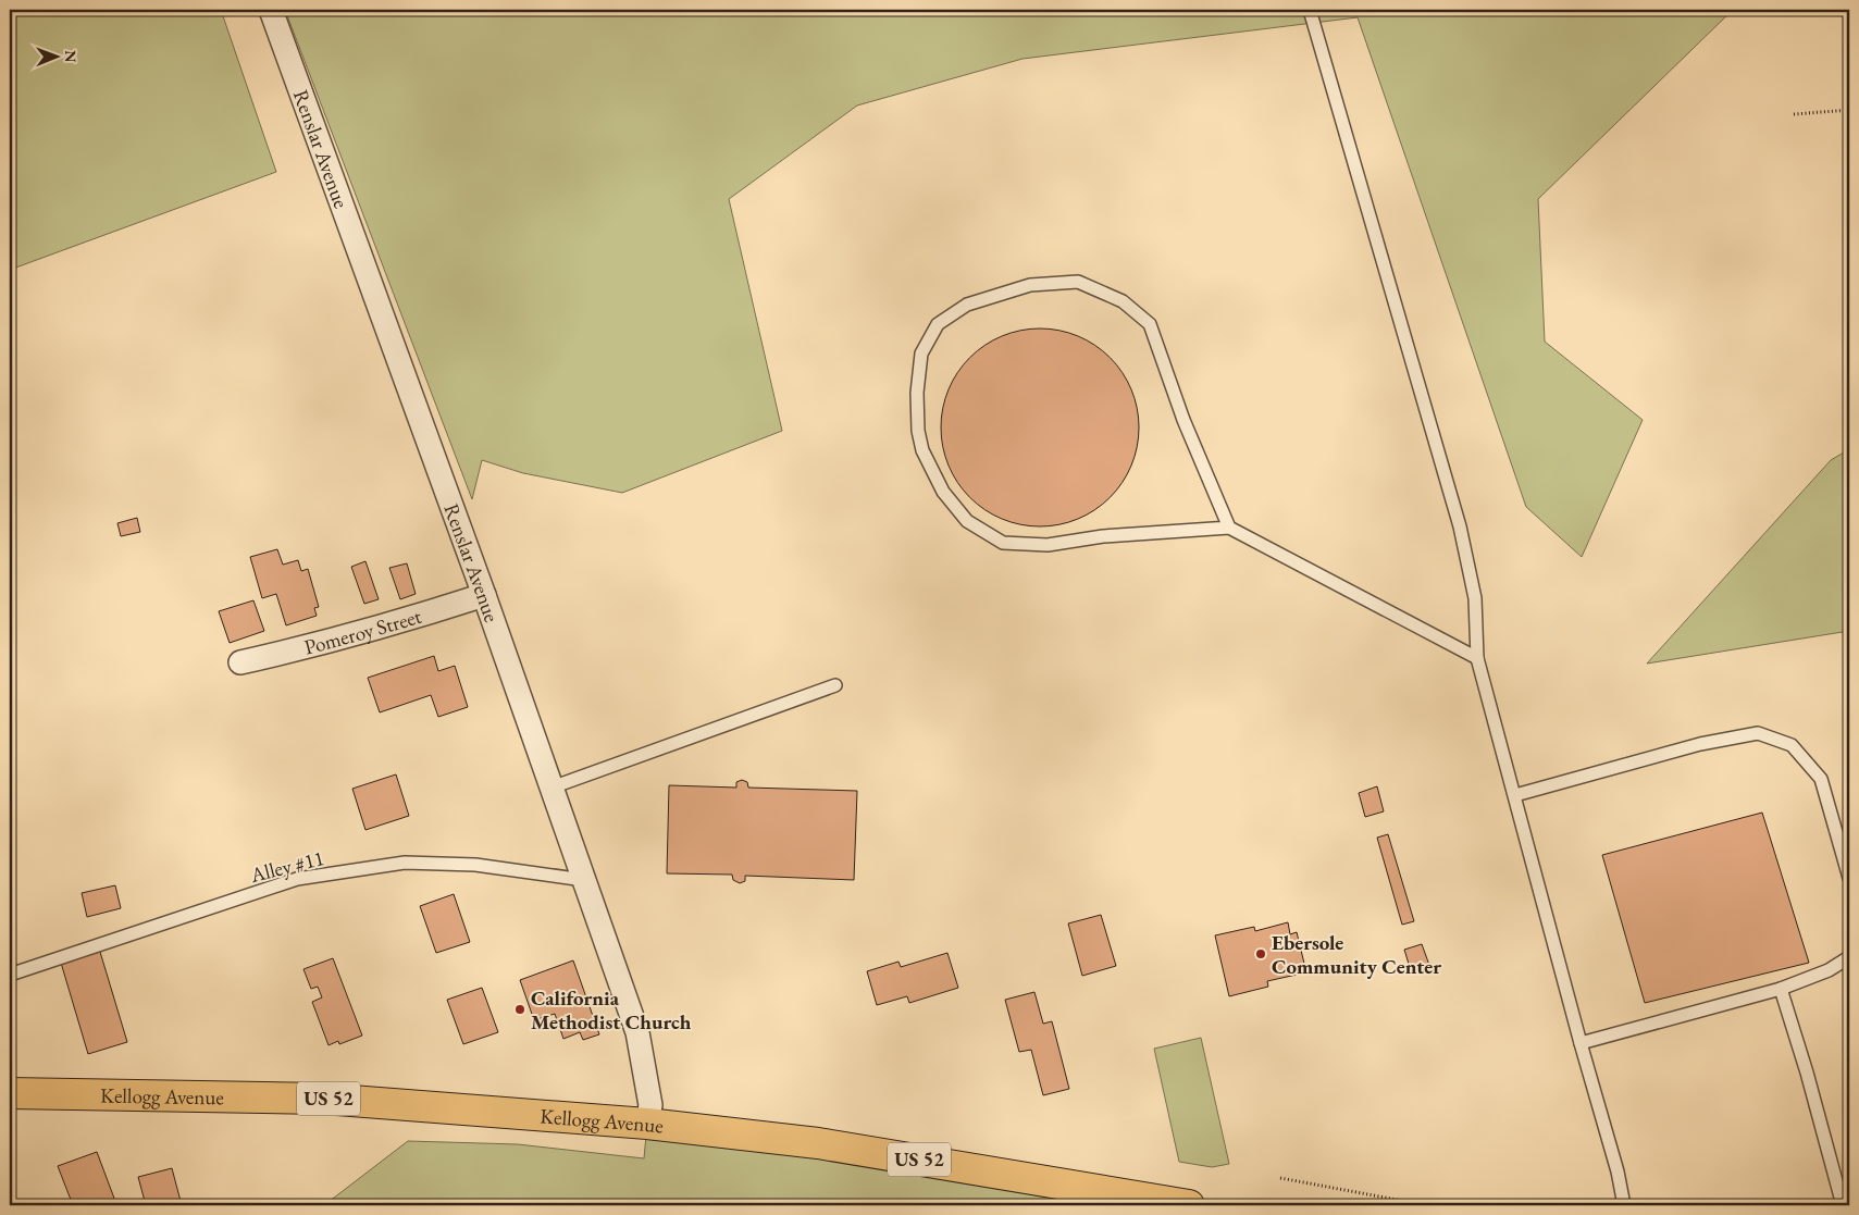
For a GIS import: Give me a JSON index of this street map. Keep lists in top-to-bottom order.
{
  "streets": {
    "main road": ["Kellogg Avenue", "US 52"],
    "street": ["Renslar Avenue", "Pomeroy Street"],
    "lane": ["Alley #11"]
  },
  "crossings": [
    ["Renslar Avenue", "Pomeroy Street"],
    ["Renslar Avenue", "Alley #11"],
    ["Renslar Avenue", "Kellogg Avenue"]
  ],
  "places": ["Ebersole Community Center", "California Methodist Church"],
  "north": "right"
}
